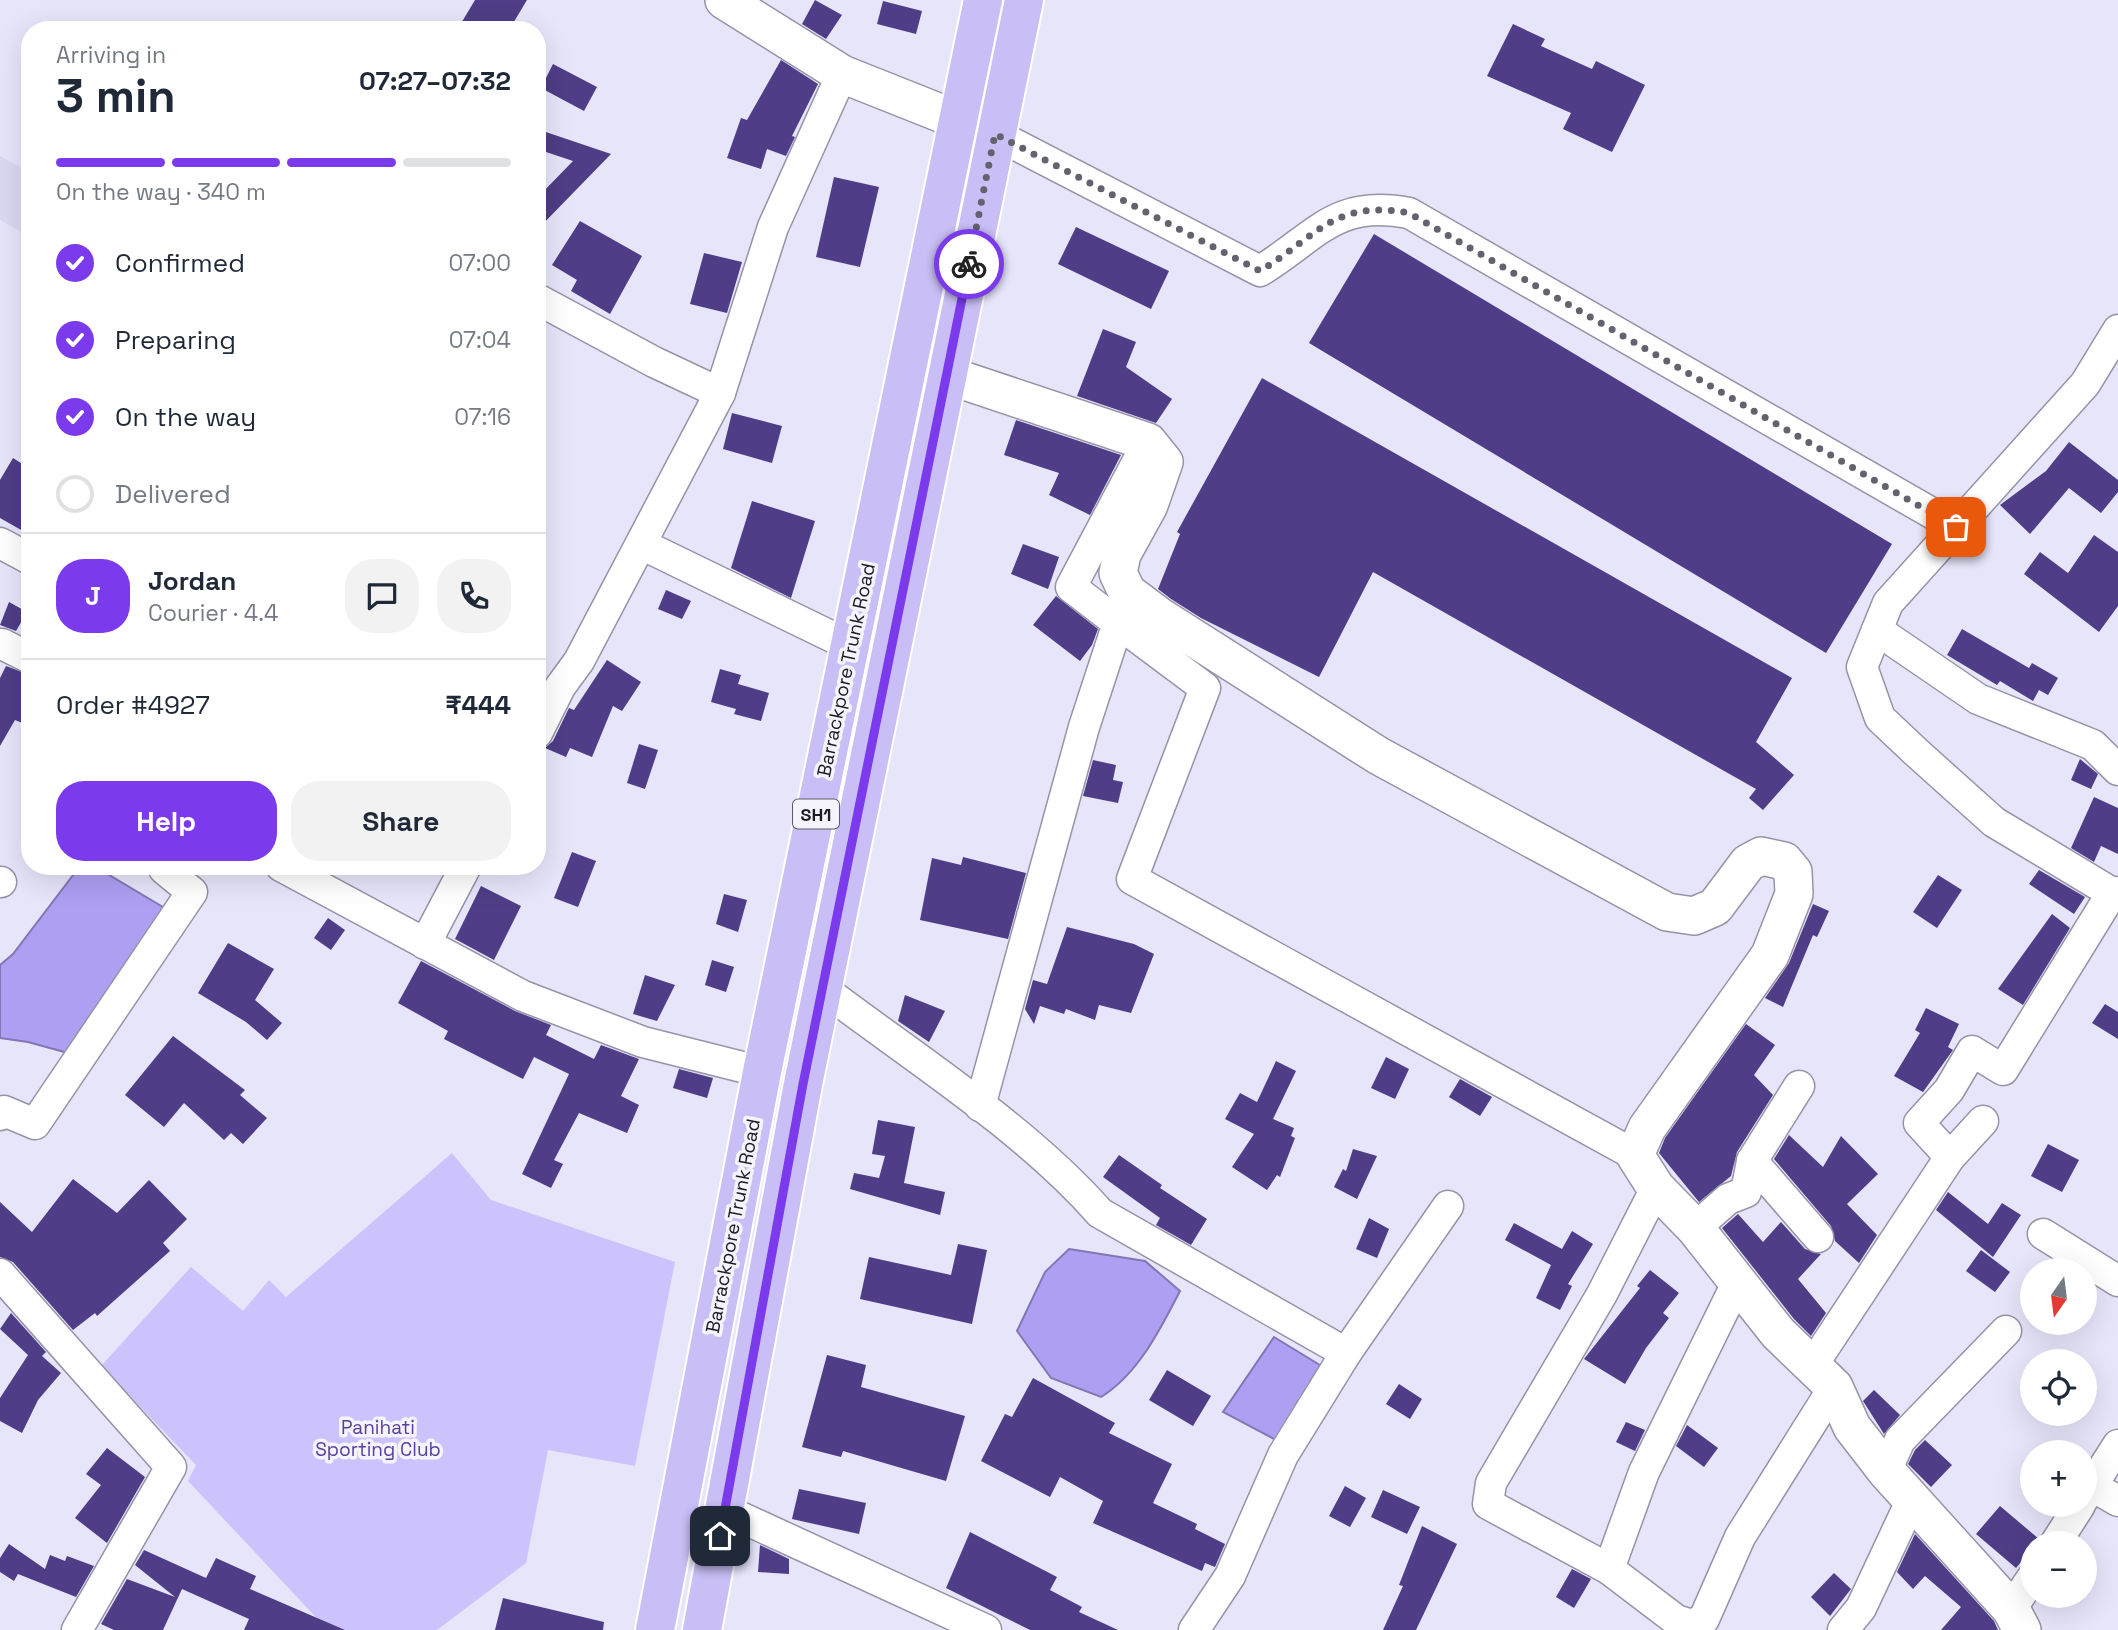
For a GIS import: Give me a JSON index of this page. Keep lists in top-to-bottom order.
{
  "streets": {
    "main road": ["Barrackpore Trunk Road", "SH1"]
  },
  "parks": ["Panihati Sporting Club"],
  "north": "bottom",
  "page": {
    "heading": ["3 min", "Arriving in", "07:27–07:32"],
    "panel": [
      "Jordan",
      "Courier · 4.4",
      "Order #4927",
      "₹444"
    ],
    "bar": "On the way · 340 m",
    "list": [
      ["Confirmed", "07:00"],
      ["Preparing", "07:04"],
      ["On the way", "07:16"],
      "Delivered"
    ],
    "round": "J",
    "buttons": ["Help", "Share"],
    "map_buttons": ["+", "−"]
  }
}
